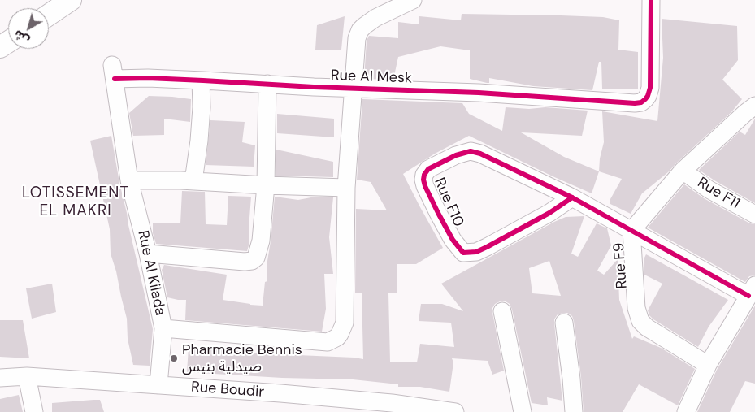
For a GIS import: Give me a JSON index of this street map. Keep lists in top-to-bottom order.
{
  "streets": {
    "street": [
      "Rue Al Mesk",
      "Rue F11",
      "Rue F10",
      "Rue F9",
      "Rue Al Kilada",
      "Rue Boudir"
    ]
  },
  "crossings": [
    ["Rue Al Mesk", "Rue Al Kilada"],
    ["Rue F11", "Rue F9"],
    ["Rue F10", "Rue F9"],
    ["Rue Al Kilada", "Rue Boudir"]
  ],
  "districts": ["LOTISSEMENT EL MAKRI"],
  "places": ["Pharmacie Bennis صيدلية بنيس"],
  "north": "bottom left"
}
